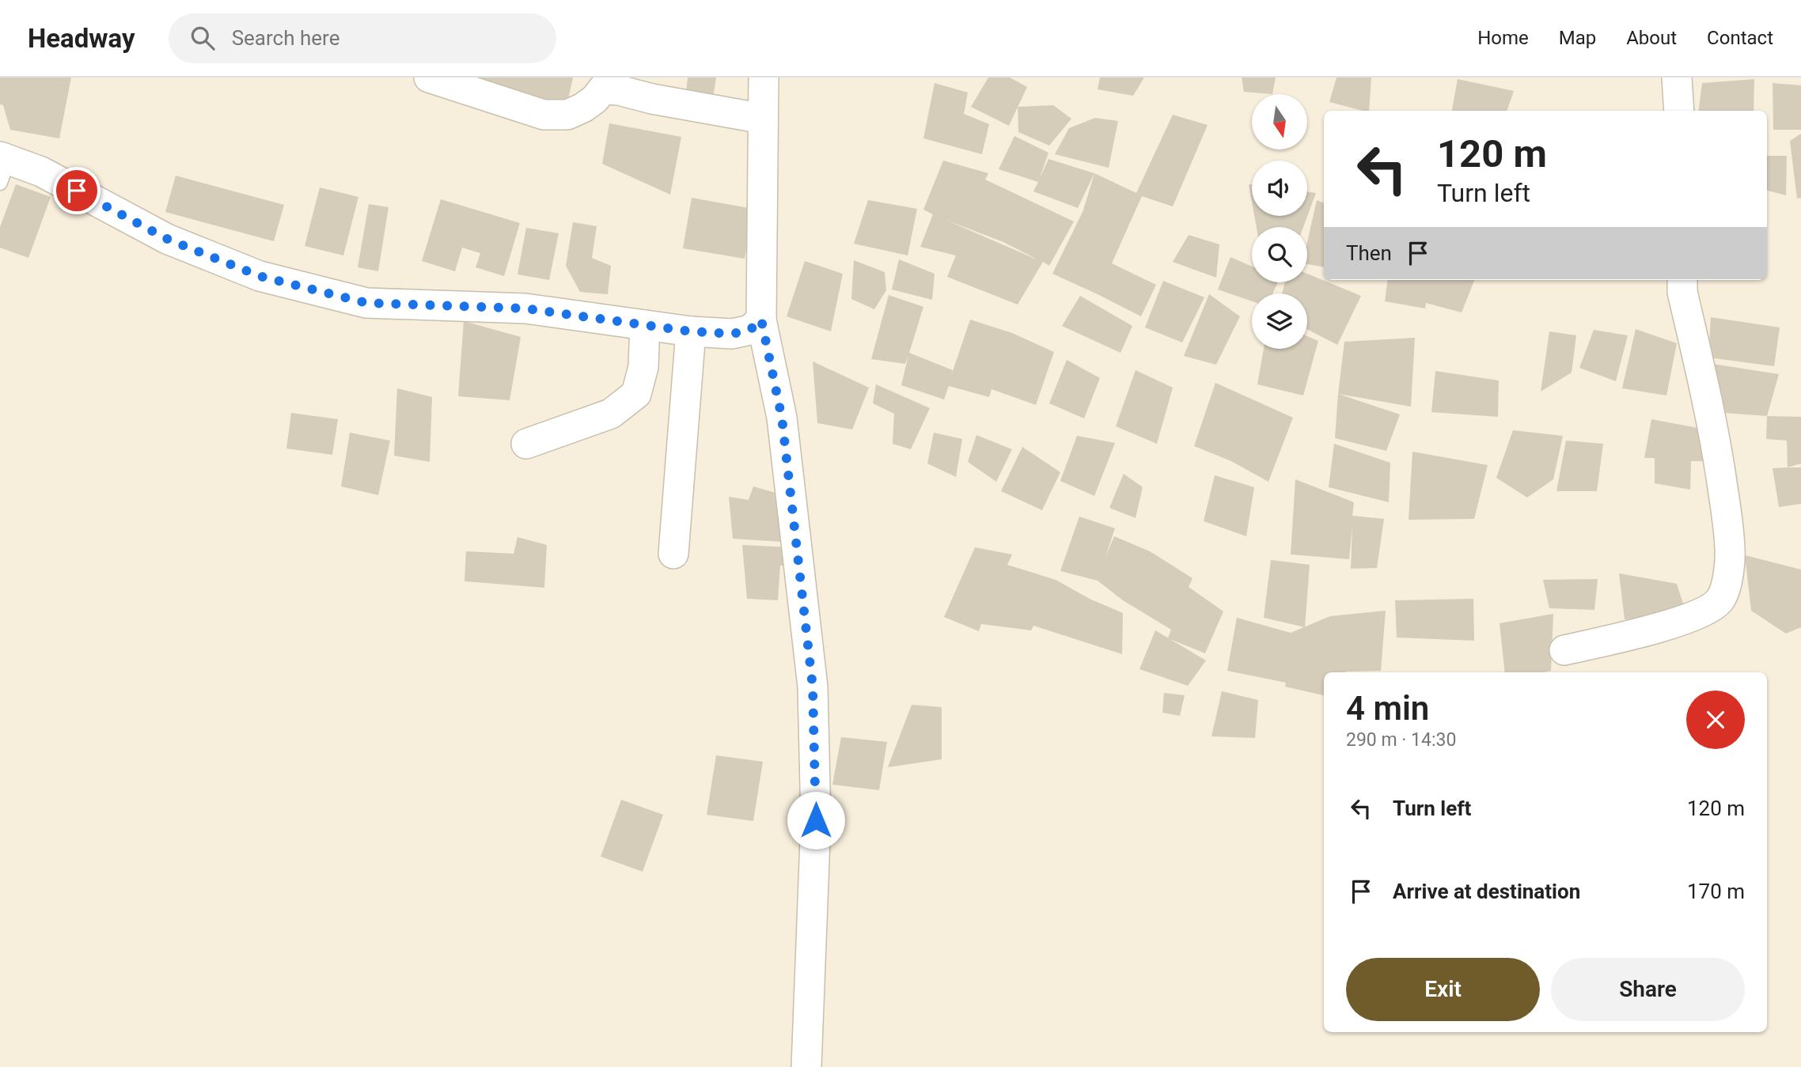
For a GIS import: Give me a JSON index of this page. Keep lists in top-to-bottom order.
{
  "north": "bottom",
  "page": {
    "header": "Headway",
    "search": "Search here",
    "nav": [
      "Home",
      "Map",
      "About",
      "Contact"
    ],
    "turn": ["120 m", "Turn left"],
    "then": "Then",
    "heading": ["4 min", "290 m · 14:30"],
    "list": [
      {
        "name": "Turn left",
        "value": "120 m"
      },
      {
        "name": "Arrive at destination",
        "value": "170 m"
      }
    ],
    "buttons": ["Exit", "Share"]
  }
}
